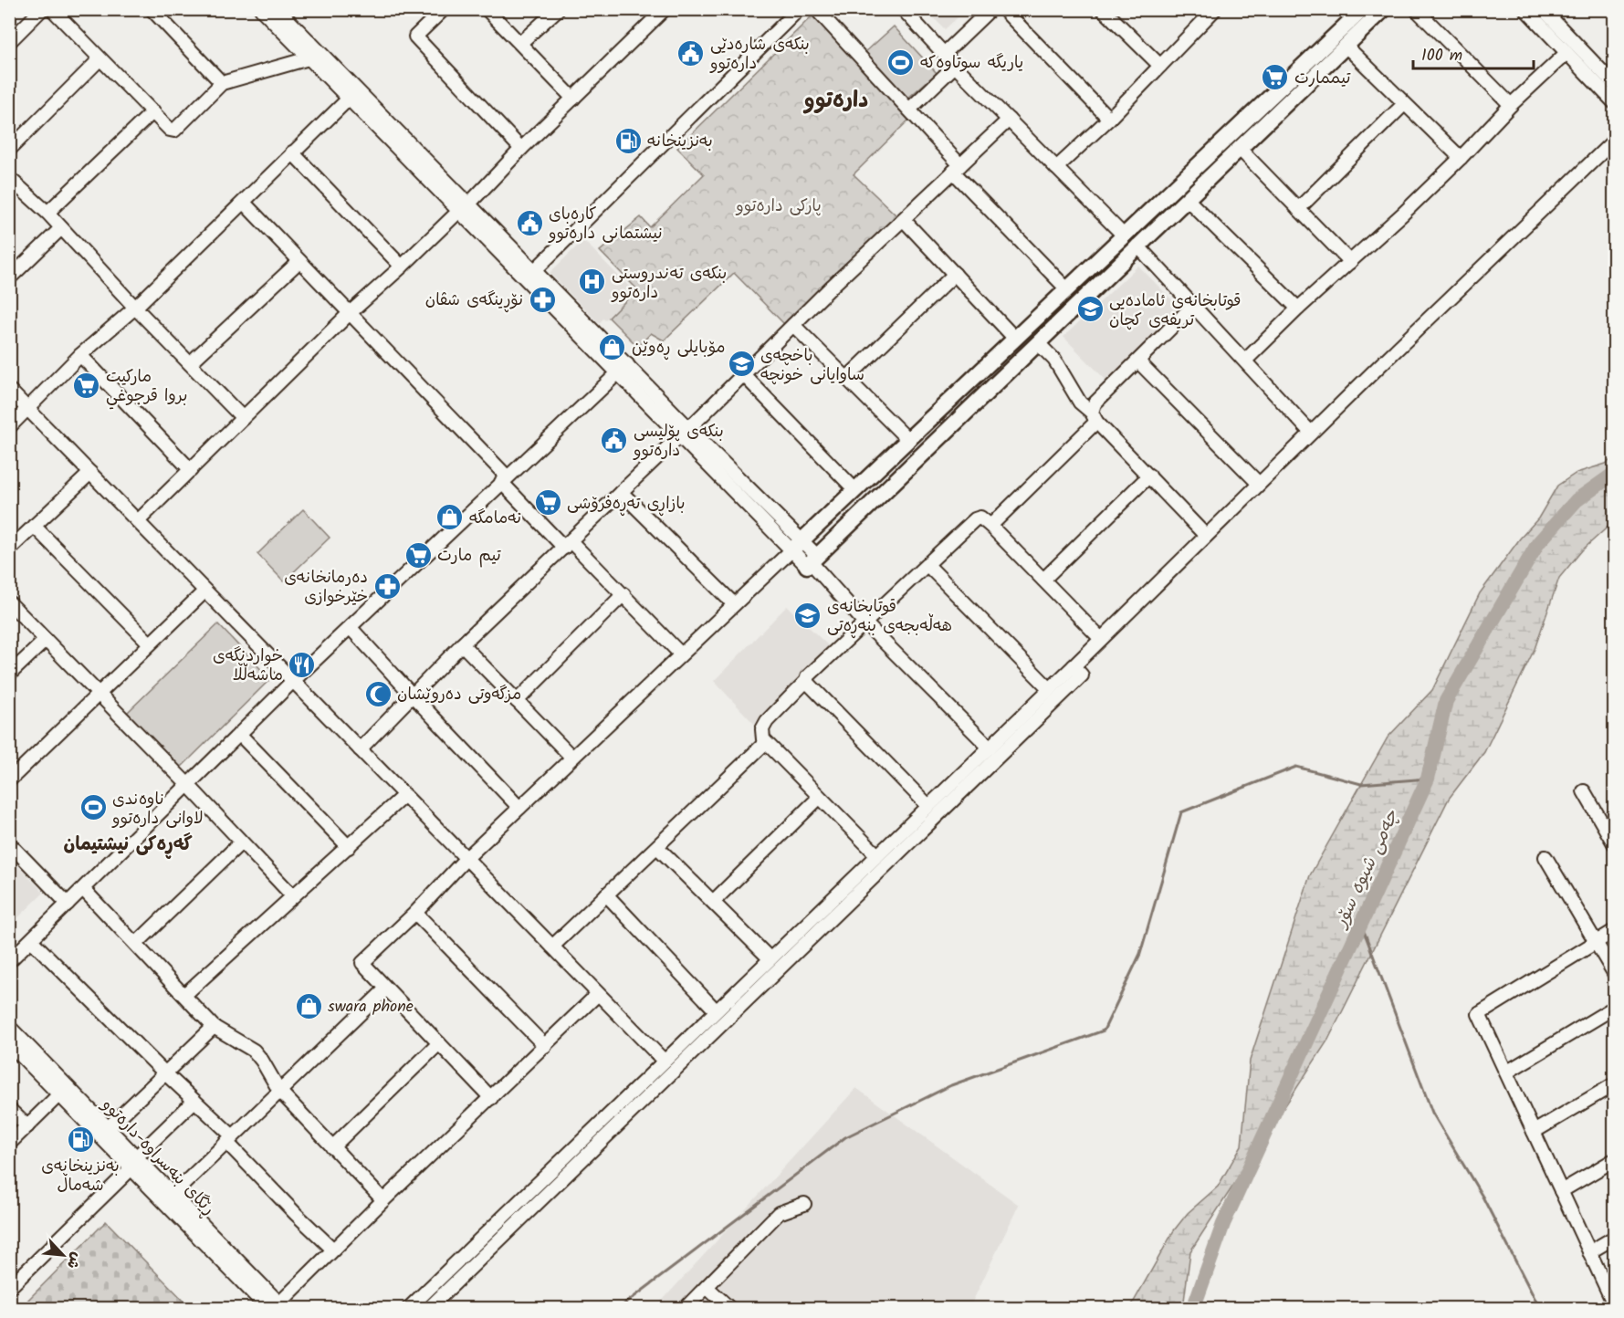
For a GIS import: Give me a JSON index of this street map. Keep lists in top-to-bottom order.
{
  "streets": {
    "street": ["ڕێگای بنەسراوە-دارەتوو"]
  },
  "districts": ["دارەتوو", "گەڕەکی نیشتیمان"],
  "water": ["چەمی شیوە سۆر"],
  "parks": ["پارکی دارەتوو"],
  "places": {
    "public building": ["بنکەی شارەدێی دارەتوو", "کارەبای نیشتمانی دارەتوو", "بنکەی پۆلیسی دارەتوو"],
    "sports": ["یاریگە سوتاوەکە", "ناوەندی لاوانی دارەتوو"],
    "supermarket": [
      "تیممارت",
      "ماركيت بروا قرجوغي",
      "بازاڕی تەڕەفرۆشی",
      "تیم مارت"
    ],
    "fuel station": ["بەنزینخانە", "بەنزینخانەی شەماڵ"],
    "hospital": ["بنکەی تەندروستی دارەتوو"],
    "pharmacy": ["نۆڕینگەی شڤان", "دەرمانخانەی خێرخوازی"],
    "school or university": ["قوتابخانەی ئامادەیی تریفەی کچان", "باخچەی ساوایانی خونچە", "قوتابخانەی هەڵەبجەی بنەڕەتی"],
    "shop": ["مۆبایلی ڕەوێن", "نەمامگە", "swara phone"],
    "restaurant": ["خواردنگەی ماشەڵڵا"],
    "mosque": ["مزگەوتی دەروێشان"]
  },
  "scale_bar": "100 m",
  "north": "bottom right"
}
